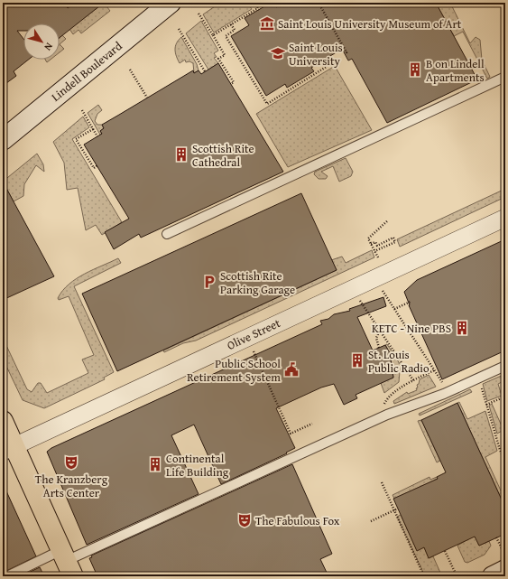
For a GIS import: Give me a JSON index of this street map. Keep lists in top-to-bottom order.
{
  "streets": {
    "main road": ["Lindell Boulevard"],
    "street": ["Olive Street"]
  },
  "places": {
    "museum": ["Saint Louis University Museum of Art"],
    "school or university": ["Saint Louis University"],
    "building": [
      "B on Lindell Apartments",
      "Scottish Rite Cathedral",
      "KETC - Nine PBS",
      "St. Louis Public Radio",
      "Continental Life Building"
    ],
    "parking": ["Scottish Rite Parking Garage"],
    "public building": ["Public School Retirement System"],
    "theatre": ["The Kranzberg Arts Center", "The Fabulous Fox"]
  },
  "north": "bottom right"
}
